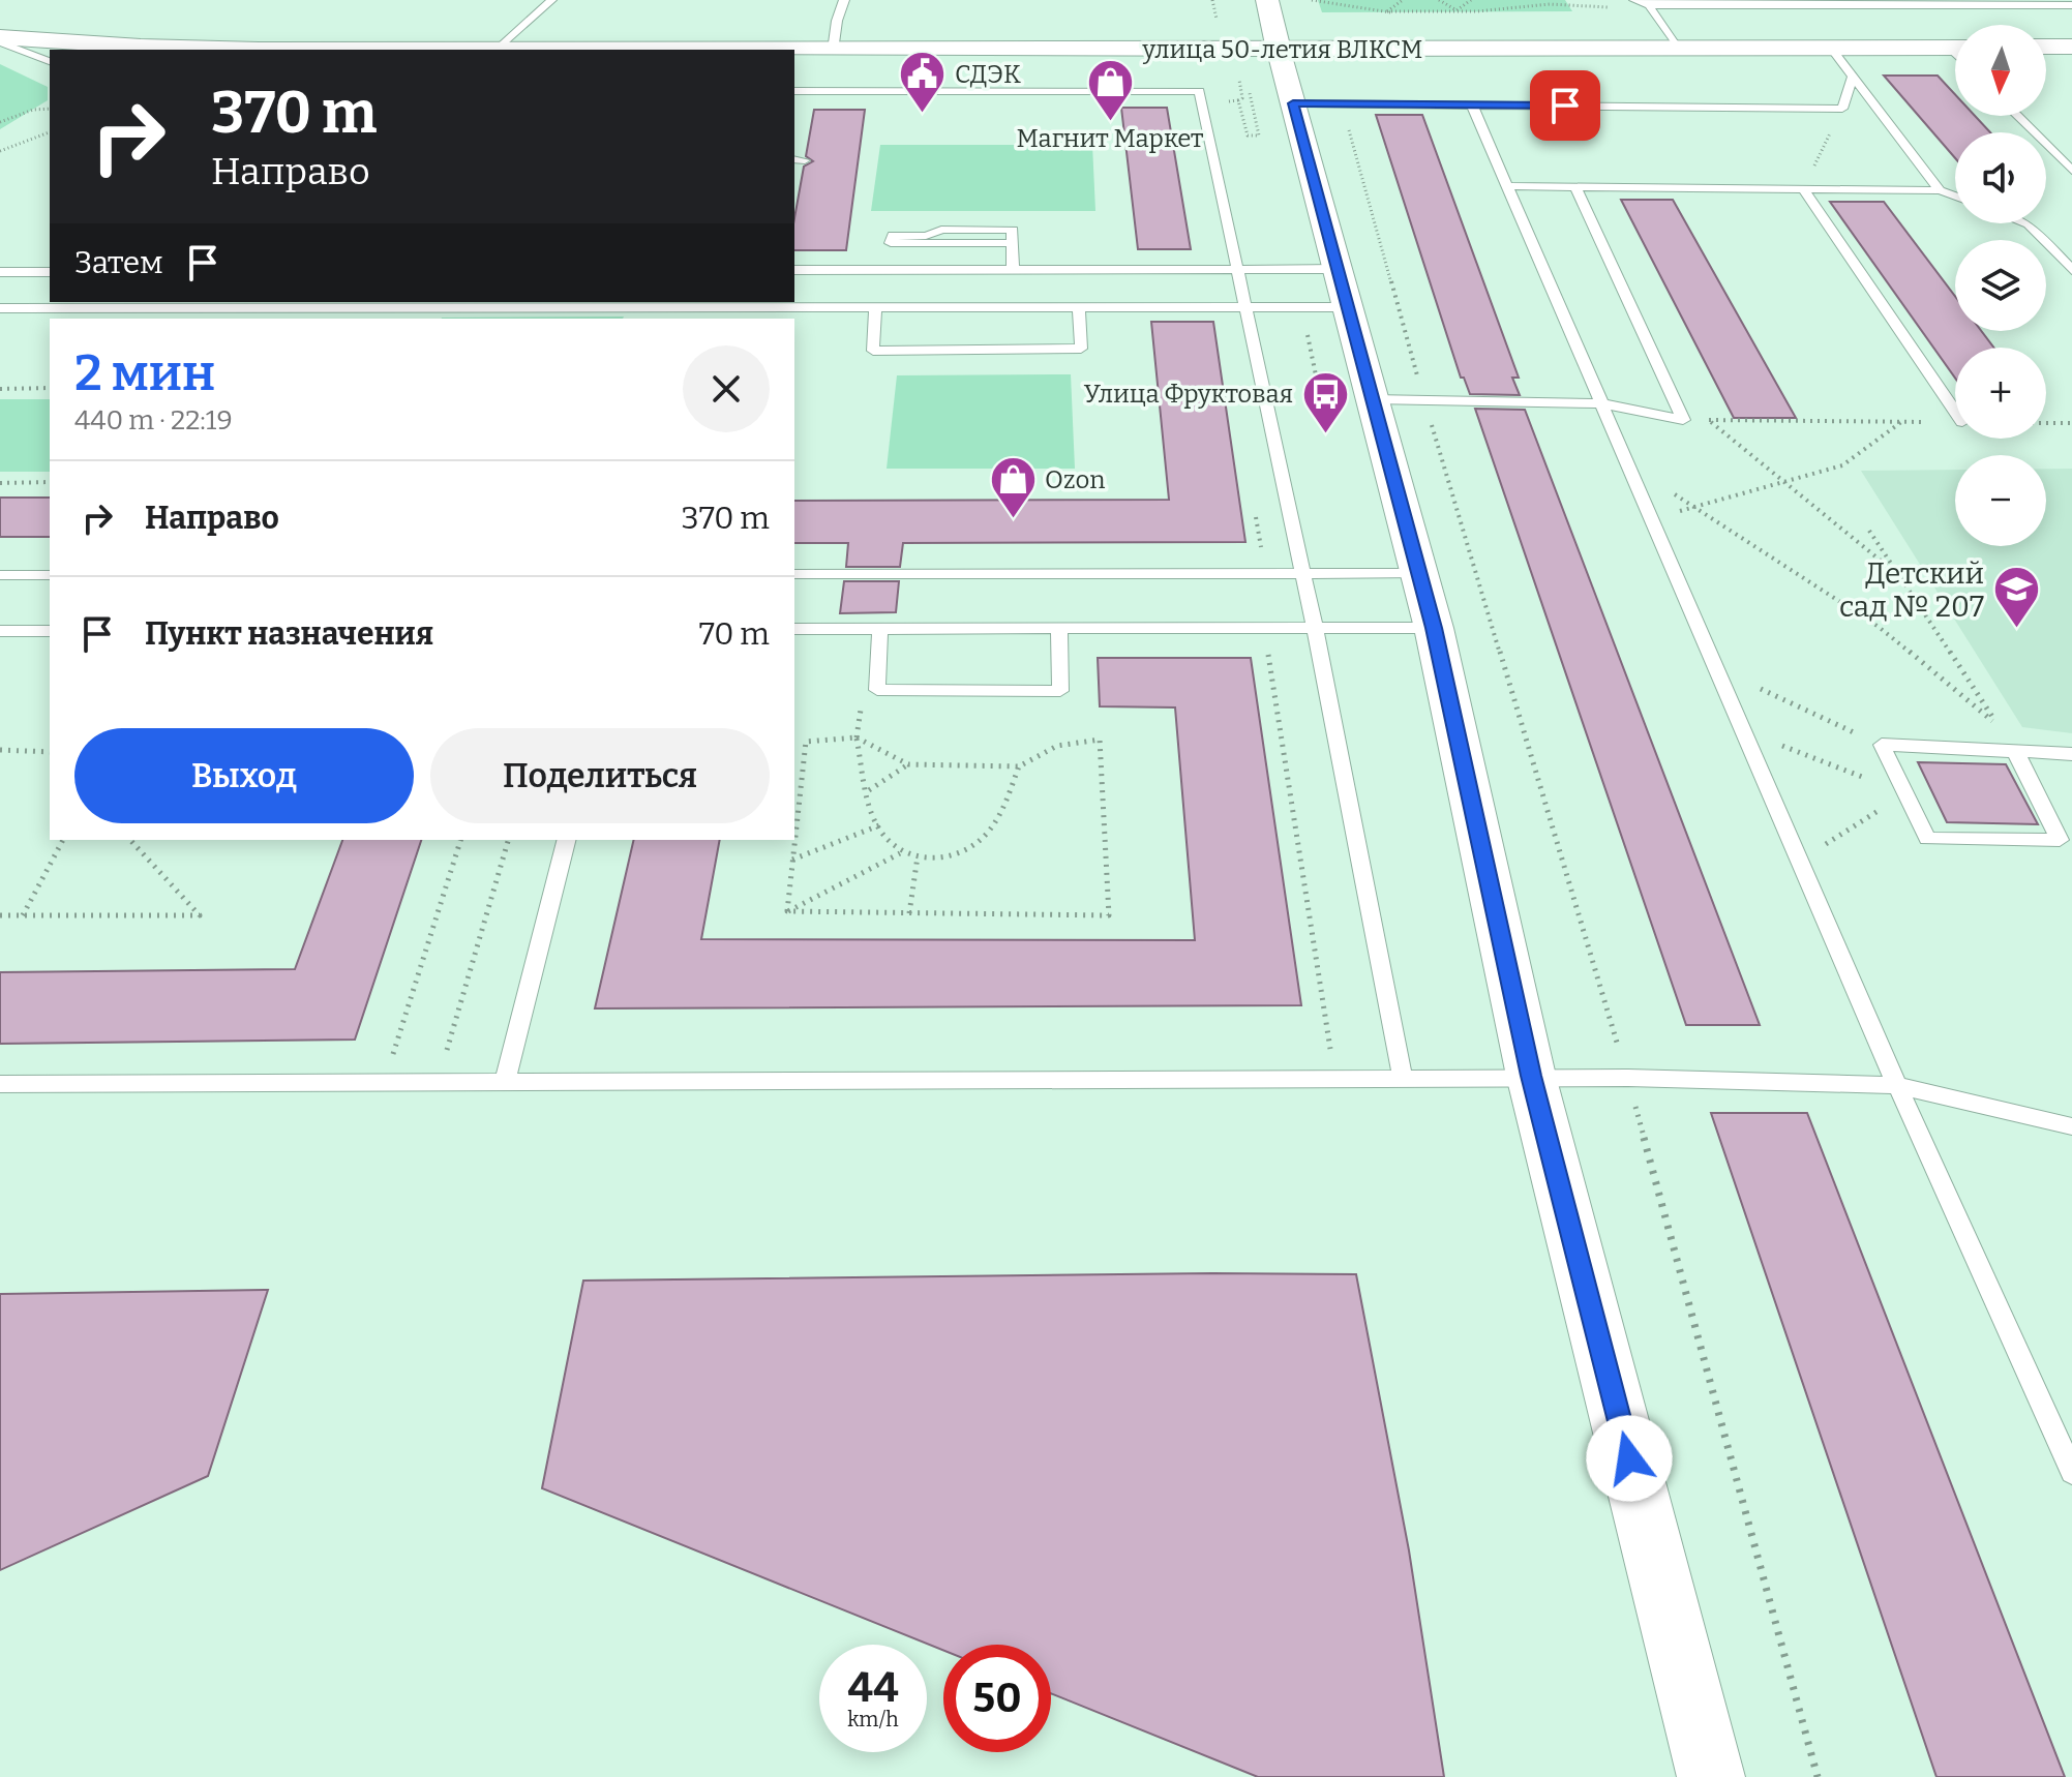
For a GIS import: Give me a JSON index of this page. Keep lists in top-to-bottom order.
{
  "streets": {
    "main road": ["улица 50-летия ВЛКСМ"]
  },
  "places": {
    "public building": ["СДЭК"],
    "shop": ["Магнит Маркет", "Ozon"],
    "bus stop": ["Улица Фруктовая"],
    "school or university": ["Детский сад № 207"]
  },
  "north": "bottom",
  "page": {
    "map_buttons": ["+", "−"],
    "turn": ["370 m", "Направо"],
    "then": "Затем",
    "heading": ["2 мин", "440 m · 22:19"],
    "list": [
      {
        "name": "Направо",
        "value": "370 m"
      },
      {
        "name": "Пункт назначения",
        "value": "70 m"
      }
    ],
    "buttons": ["Выход", "Поделиться"],
    "speed": "44 km/h",
    "limit": "50"
  }
}
